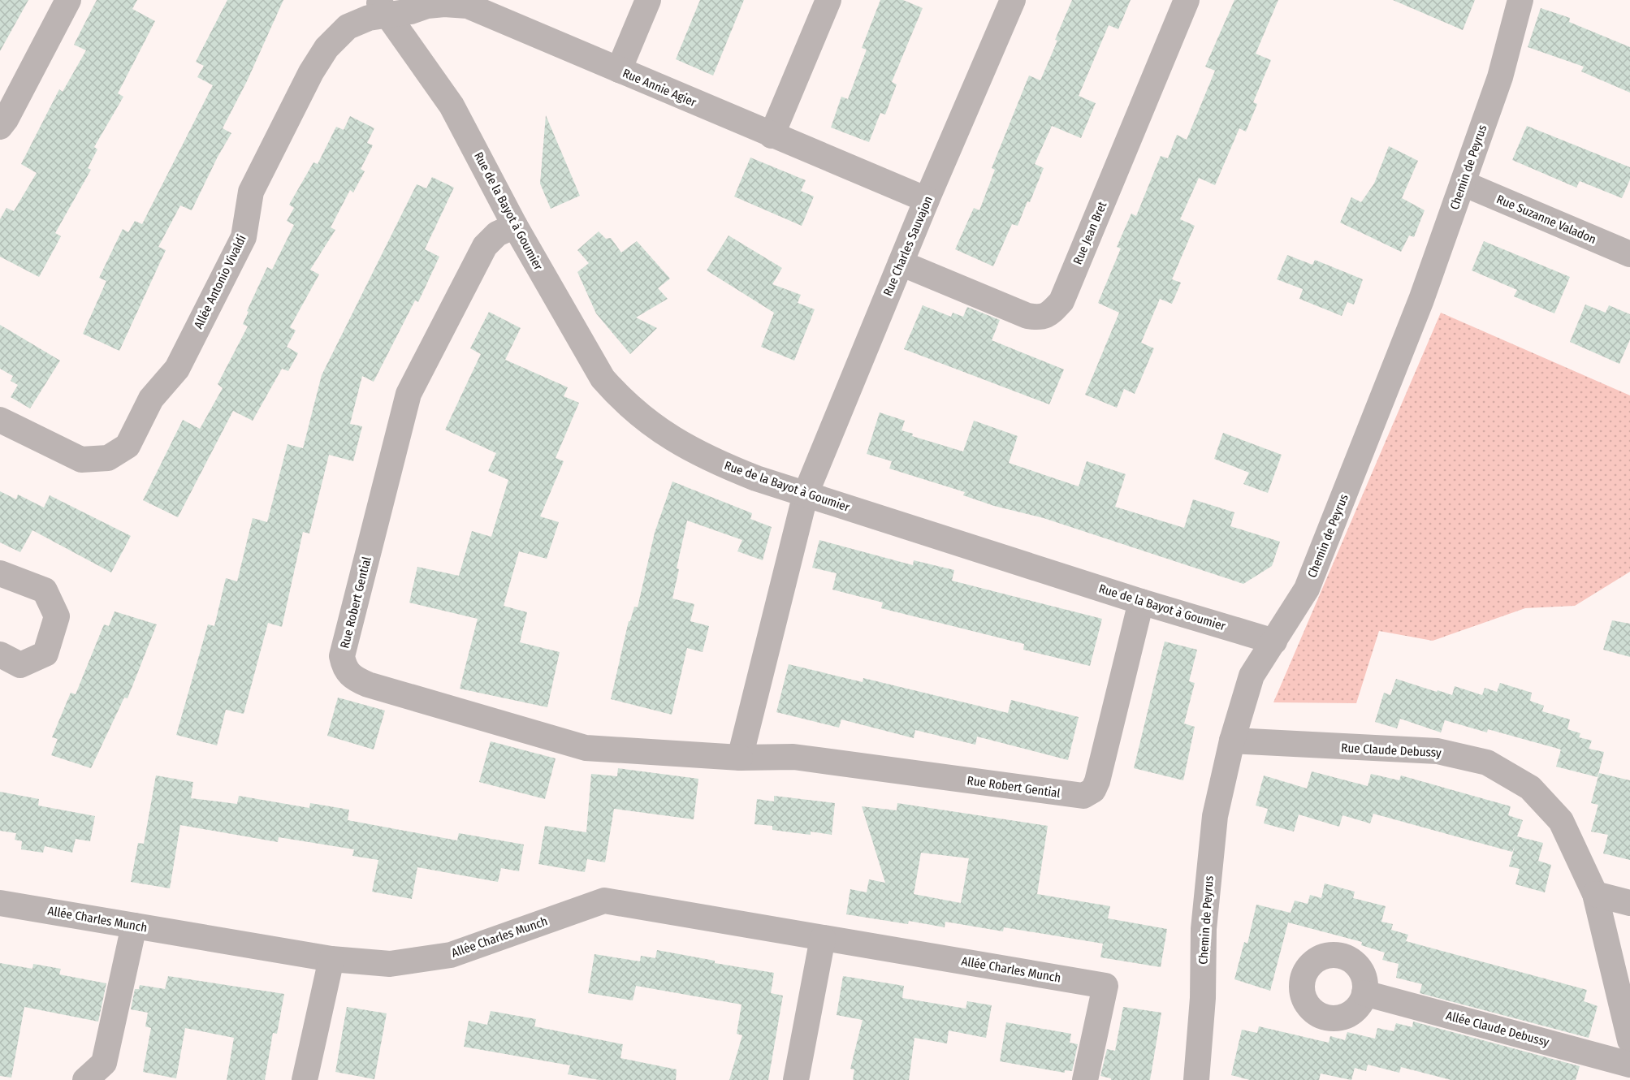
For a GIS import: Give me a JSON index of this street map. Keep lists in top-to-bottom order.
{
  "streets": {
    "street": [
      "Rue Annie Agier",
      "Chemin de Peyrus",
      "Rue de la Bayot à Goumier",
      "Rue Suzanne Valadon",
      "Rue Jean Bret",
      "Rue Charles Sauvajon",
      "Allée Antonio Vivaldi",
      "Rue Robert Gential",
      "Rue Claude Debussy",
      "Allée Charles Munch",
      "Allée Claude Debussy"
    ]
  },
  "crossings": [
    ["Rue Annie Agier", "Rue de la Bayot à Goumier"],
    ["Rue Annie Agier", "Rue Charles Sauvajon"],
    ["Rue Annie Agier", "Allée Antonio Vivaldi"],
    ["Chemin de Peyrus", "Rue de la Bayot à Goumier"],
    ["Chemin de Peyrus", "Rue Suzanne Valadon"],
    ["Chemin de Peyrus", "Rue Claude Debussy"],
    ["Rue de la Bayot à Goumier", "Rue Charles Sauvajon"],
    ["Rue de la Bayot à Goumier", "Allée Antonio Vivaldi"],
    ["Rue de la Bayot à Goumier", "Rue Robert Gential"],
    ["Rue Jean Bret", "Rue Charles Sauvajon"]
  ]
}
